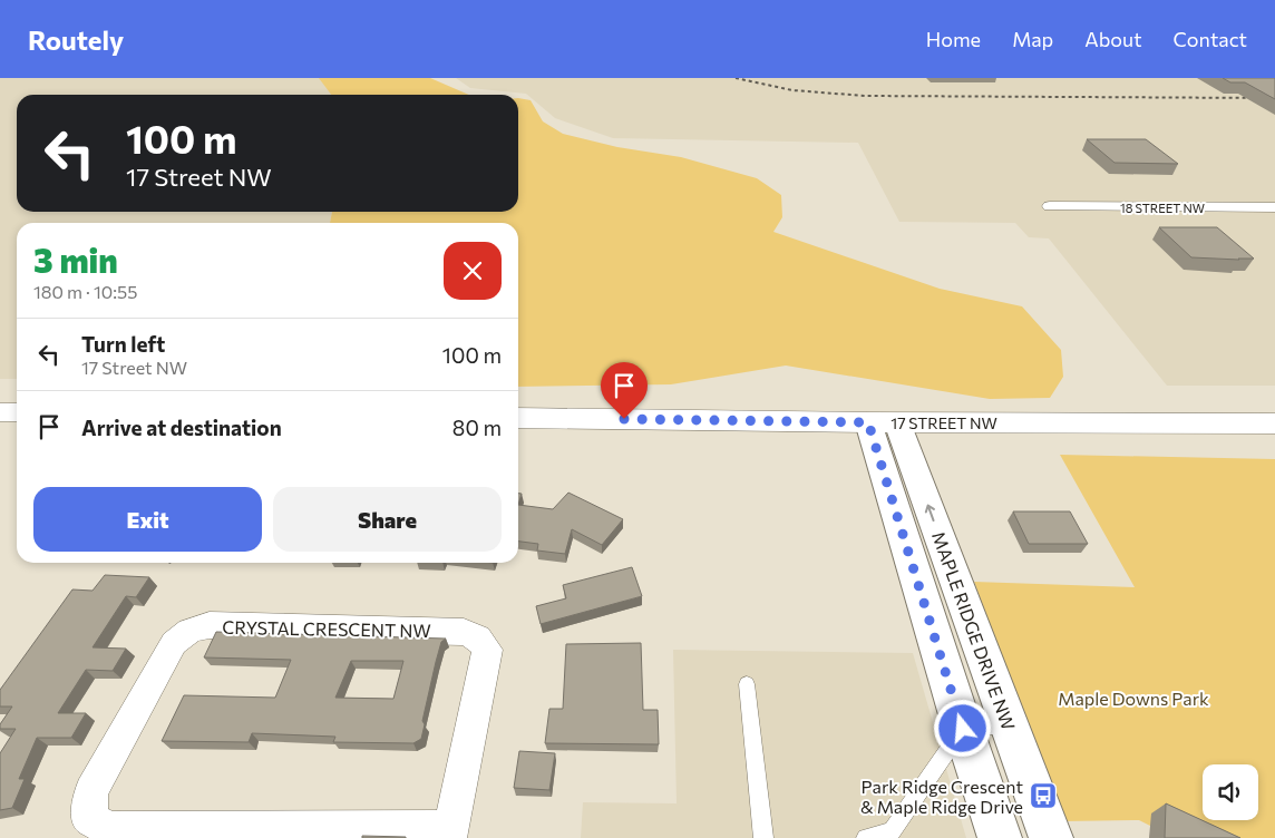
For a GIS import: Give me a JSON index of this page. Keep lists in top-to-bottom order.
{
  "streets": {
    "main road": ["17 STREET NW"],
    "street": ["18 STREET NW", "CRYSTAL CRESCENT NW", "MAPLE RIDGE DRIVE NW"]
  },
  "crossings": [
    ["17 STREET NW", "MAPLE RIDGE DRIVE NW"]
  ],
  "parks": ["Maple Downs Park"],
  "places": {
    "bus stop": ["Park Ridge Crescent & Maple Ridge Drive"]
  },
  "page": {
    "header": "Routely",
    "nav": [
      "Home",
      "Map",
      "About",
      "Contact"
    ],
    "turn": ["100 m", "17 Street NW"],
    "heading": ["3 min", "180 m · 10:55"],
    "list": [
      {
        "name": "Turn left",
        "note": "17 Street NW",
        "value": "100 m"
      },
      {
        "name": "Arrive at destination",
        "value": "80 m"
      }
    ],
    "buttons": ["Exit", "Share"]
  }
}
